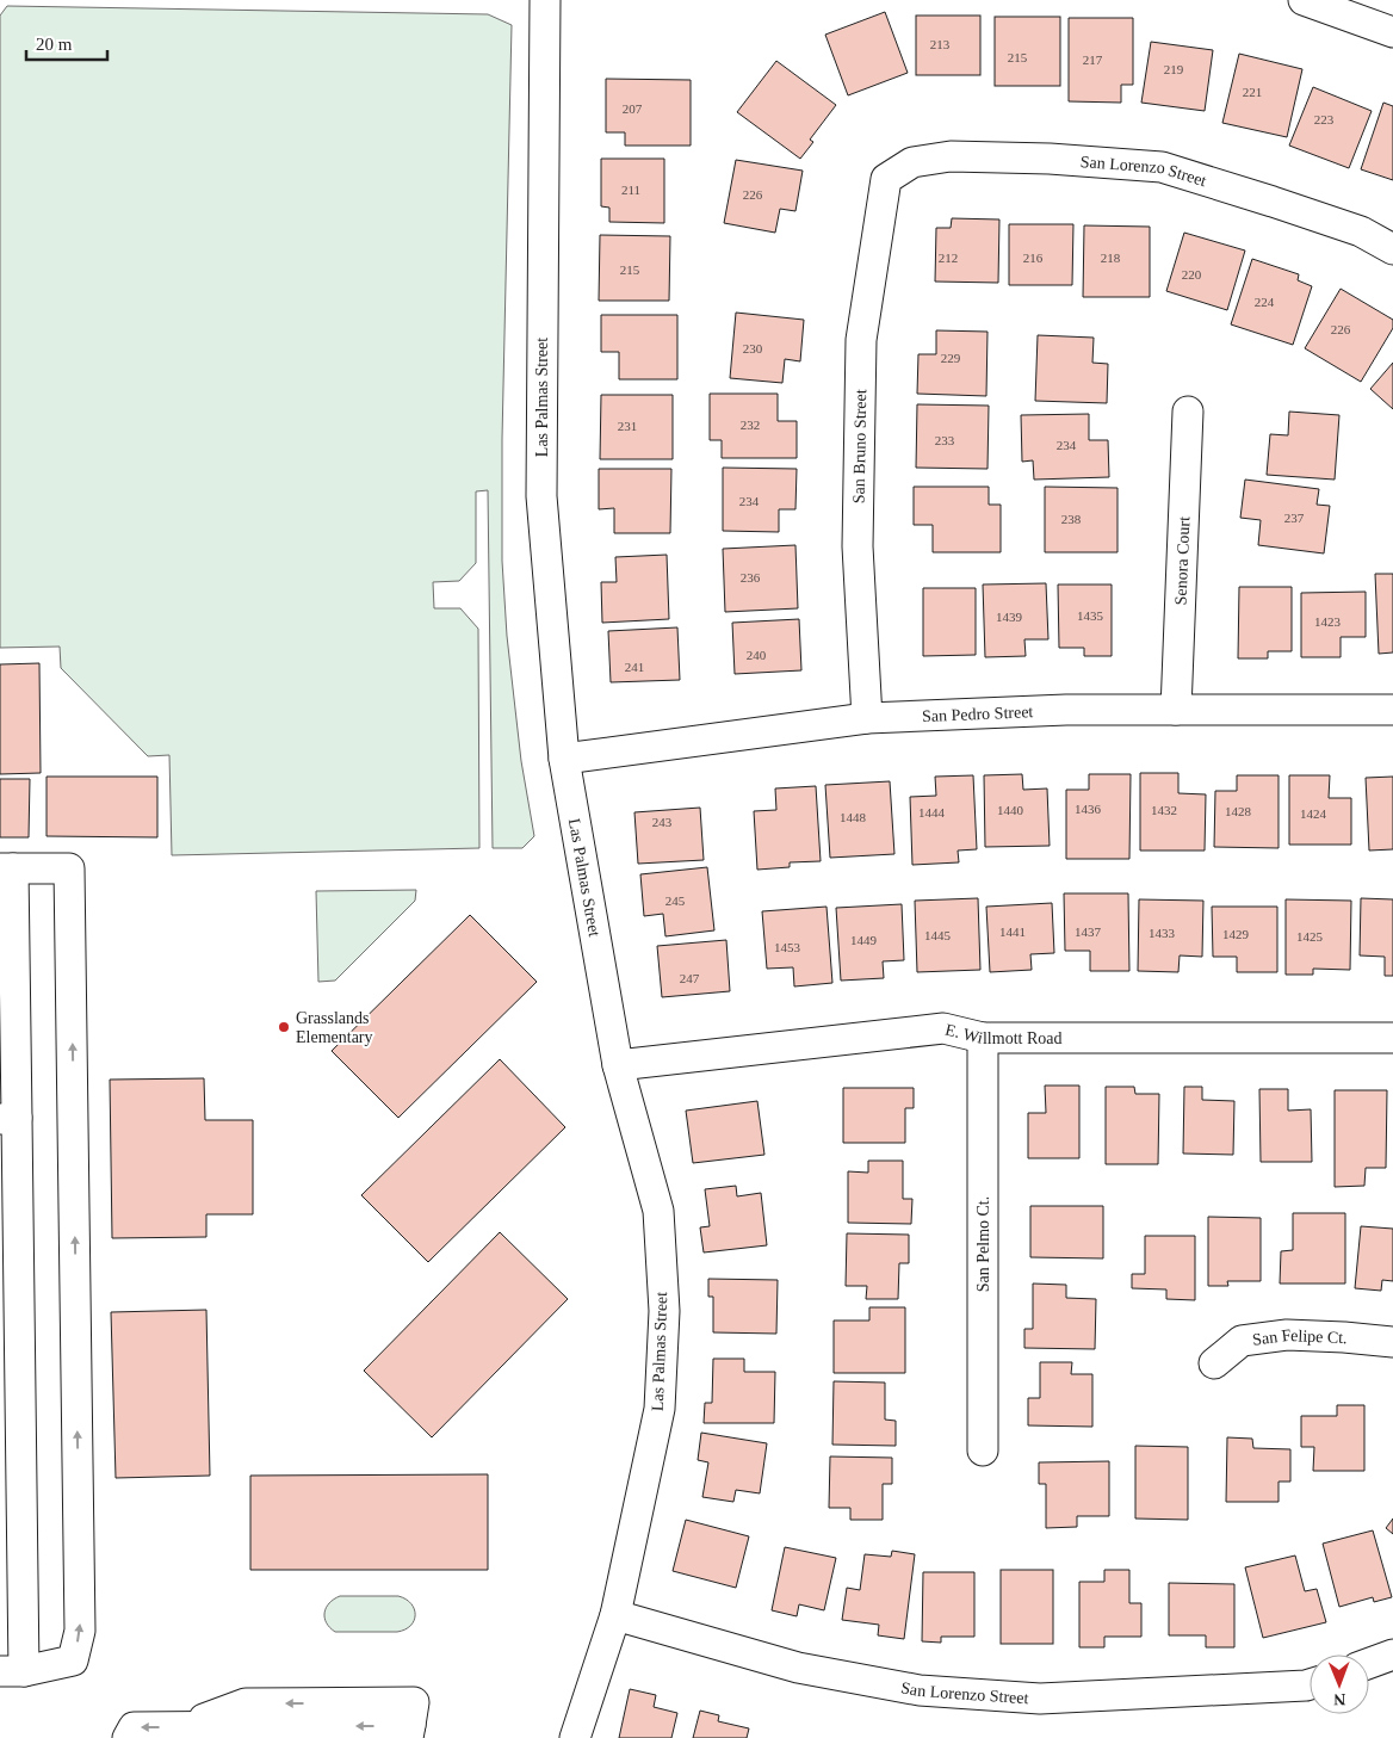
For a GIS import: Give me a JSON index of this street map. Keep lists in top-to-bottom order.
{
  "streets": {
    "street": [
      "San Lorenzo Street",
      "Las Palmas Street",
      "San Bruno Street",
      "Senora Court",
      "San Pedro Street",
      "E. Willmott Road",
      "San Pelmo Ct.",
      "San Felipe Ct."
    ]
  },
  "crossings": [
    ["San Lorenzo Street", "Las Palmas Street"],
    ["San Lorenzo Street", "San Bruno Street"],
    ["Las Palmas Street", "San Pedro Street"],
    ["Las Palmas Street", "E. Willmott Road"],
    ["San Bruno Street", "San Pedro Street"],
    ["Senora Court", "San Pedro Street"],
    ["E. Willmott Road", "San Pelmo Ct."]
  ],
  "places": ["Grasslands Elementary"],
  "house_numbers": [
    "213",
    "215",
    "217",
    "219",
    "221",
    "207",
    "223",
    "211",
    "226",
    "212",
    "216",
    "218",
    "215",
    "220",
    "224",
    "226",
    "230",
    "229",
    "232",
    "231",
    "233",
    "234",
    "234",
    "237",
    "238",
    "236",
    "1435",
    "1439",
    "1423",
    "240",
    "241",
    "1436",
    "1440",
    "1432",
    "1428",
    "1444",
    "1424",
    "1448",
    "243",
    "245",
    "1441",
    "1437",
    "1433",
    "1429",
    "1445",
    "1425",
    "1449",
    "1453",
    "247"
  ],
  "scale_bar": "20 m",
  "north": "bottom"
}
